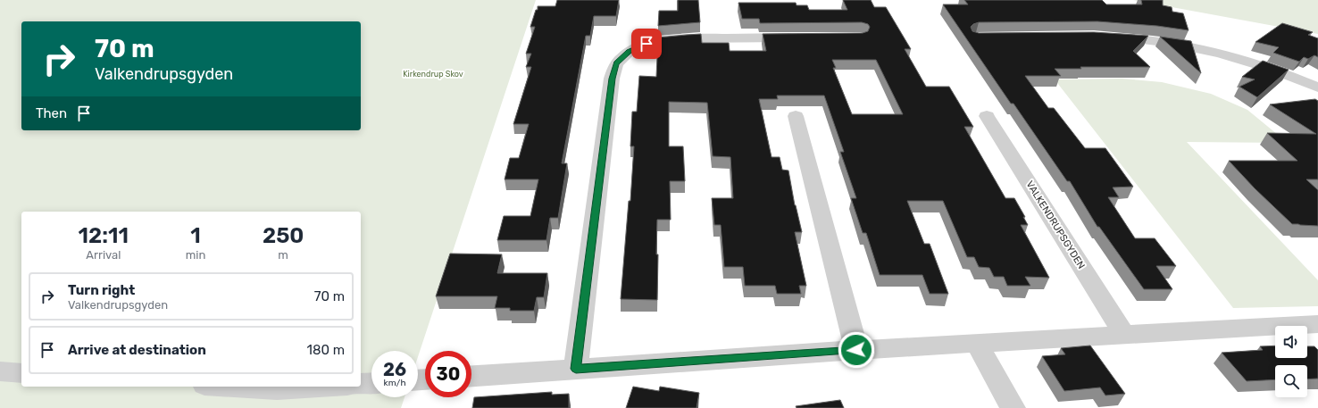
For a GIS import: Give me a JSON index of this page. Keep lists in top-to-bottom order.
{
  "streets": {
    "street": ["VALKENDRUPSGYDEN"]
  },
  "parks": ["Kirkendrup Skov"],
  "page": {
    "turn": ["70 m", "Valkendrupsgyden"],
    "then": "Then",
    "eta": [
      "12:11",
      "Arrival",
      "1",
      "min",
      "250",
      "m"
    ],
    "list": [
      {
        "name": "Turn right",
        "note": "Valkendrupsgyden",
        "value": "70 m"
      },
      {
        "name": "Arrive at destination",
        "value": "180 m"
      }
    ],
    "speed": "26 km/h",
    "limit": "30"
  }
}
